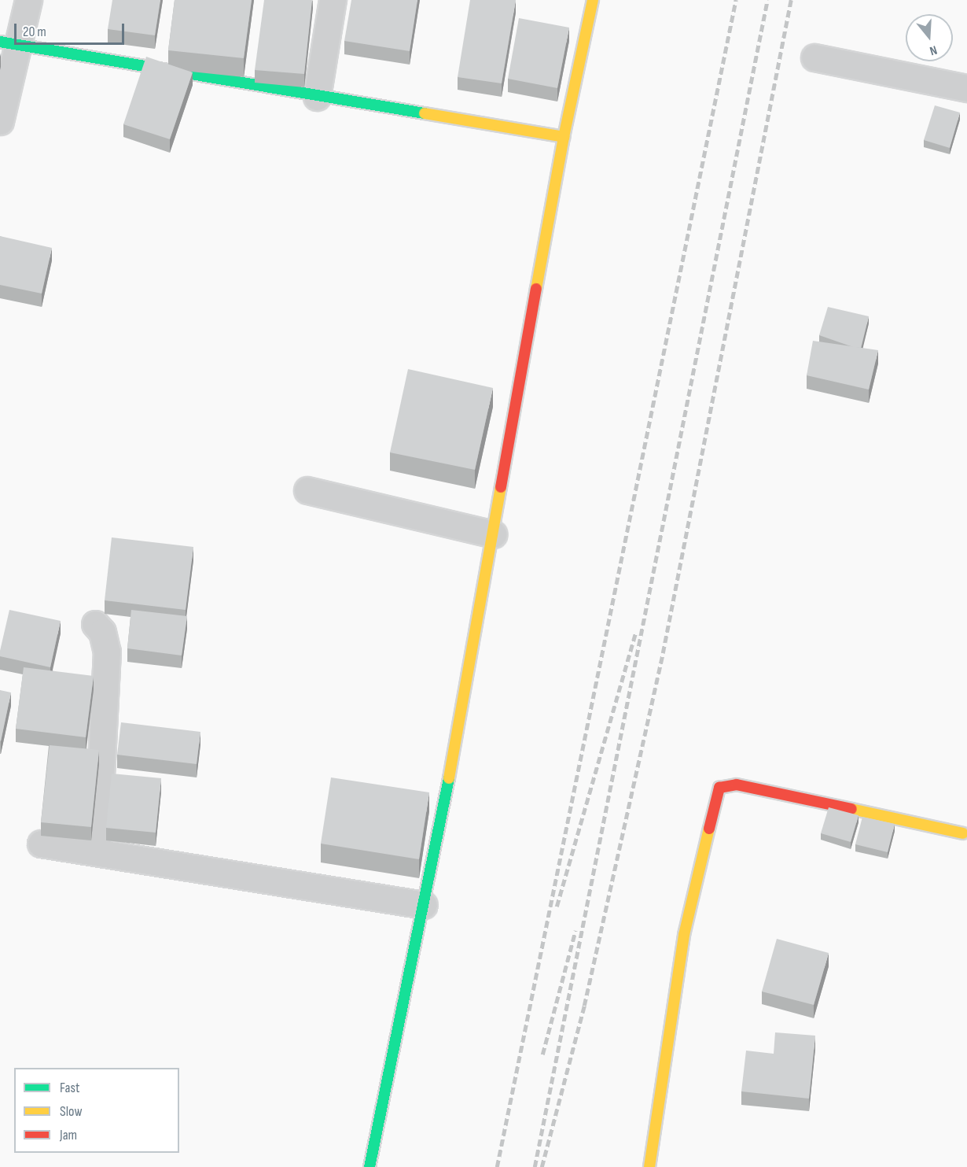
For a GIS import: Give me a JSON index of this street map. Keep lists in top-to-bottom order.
{
  "legend": ["Fast", "Slow", "Jam"],
  "scale_bar": "20 m",
  "north": "bottom"
}
